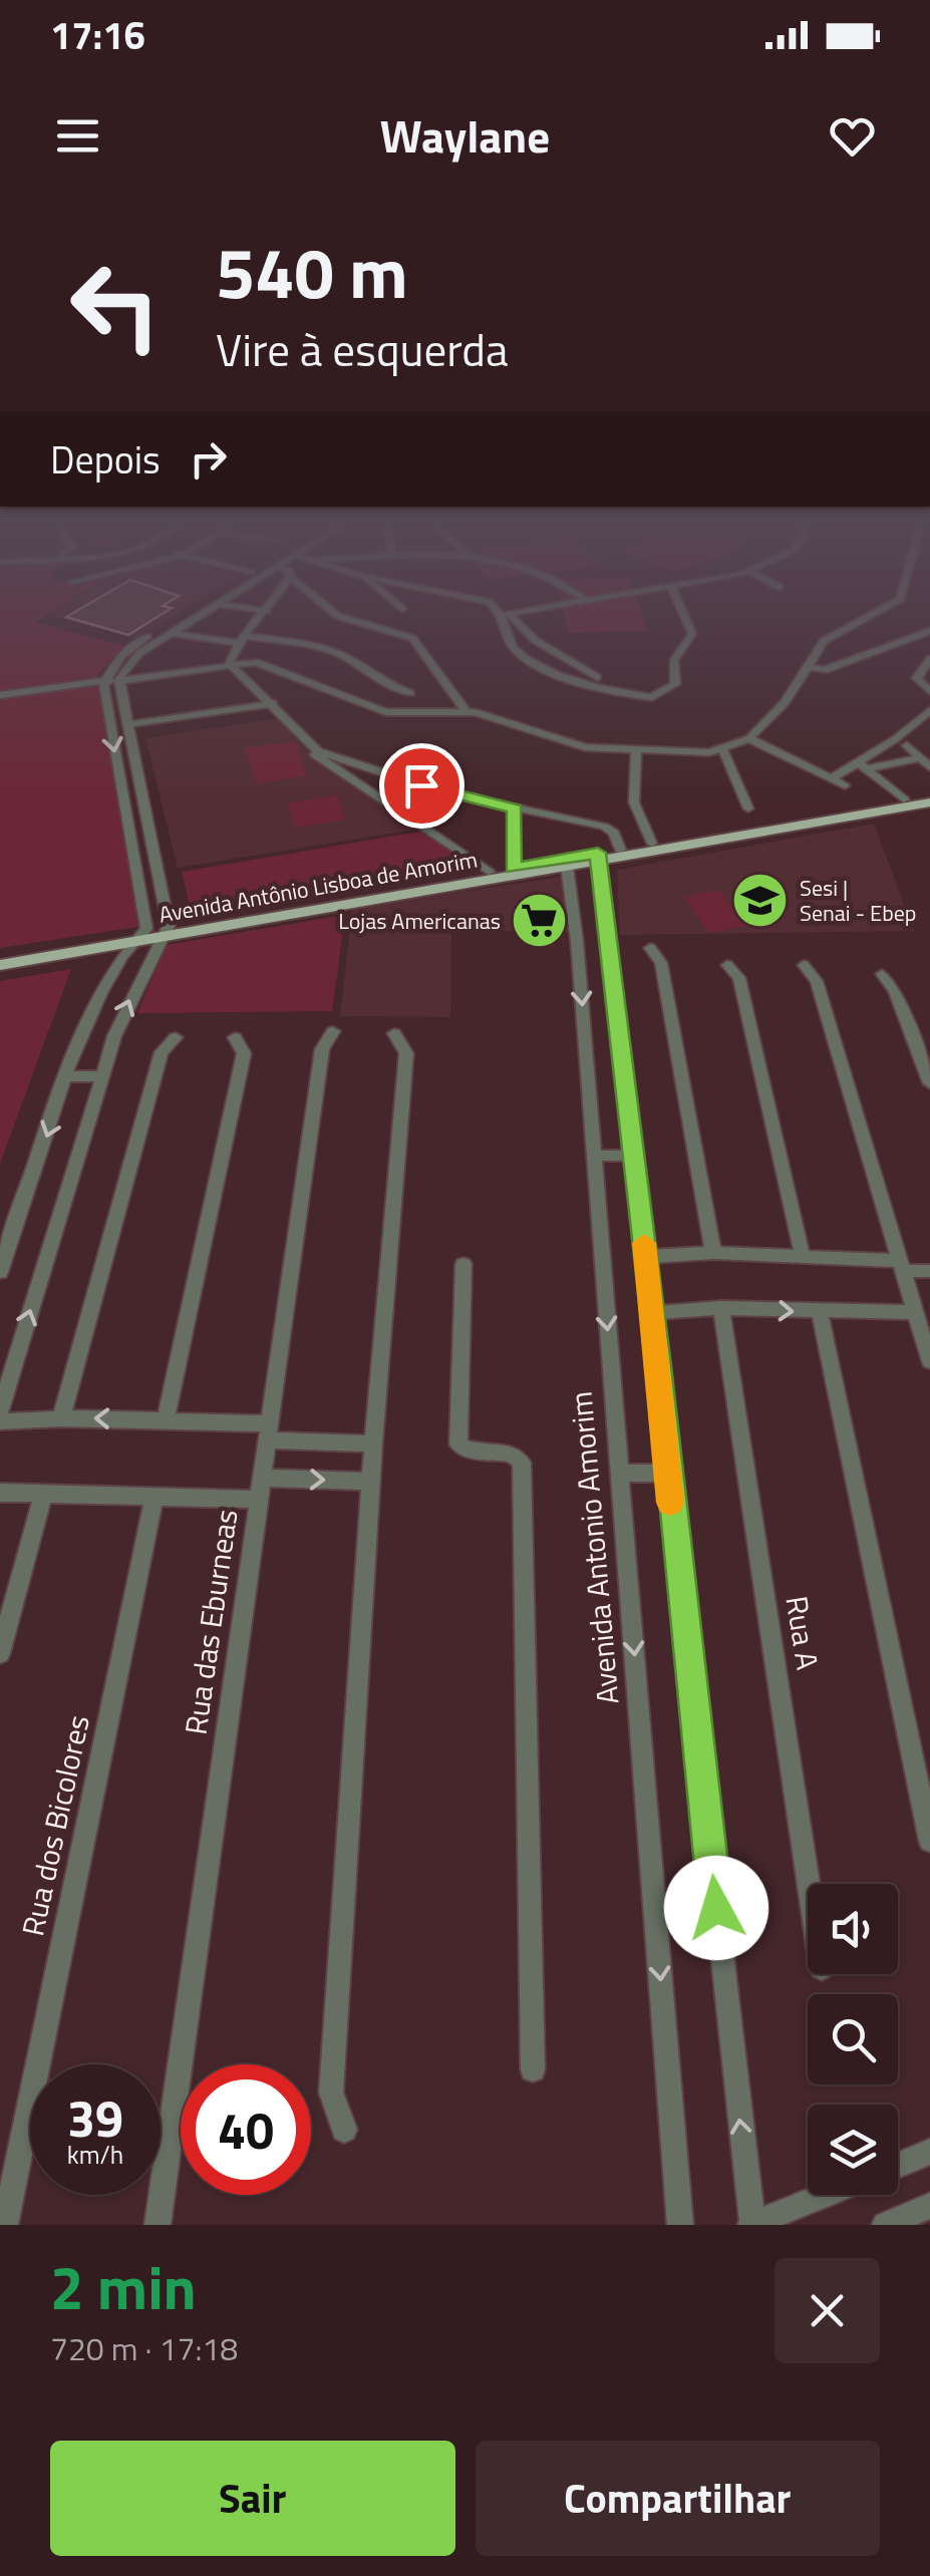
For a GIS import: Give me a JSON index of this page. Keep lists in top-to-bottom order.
{
  "streets": {
    "main road": ["Avenida Antônio Lisboa de Amorim"],
    "street": [
      "Avenida Antonio Amorim",
      "Rua das Eburneas",
      "Rua A",
      "Rua dos Bicolores"
    ]
  },
  "crossings": [
    ["Avenida Antônio Lisboa de Amorim", "Avenida Antonio Amorim"]
  ],
  "places": {
    "school or university": ["Sesi | Senai - Ebep"],
    "supermarket": ["Lojas Americanas"]
  },
  "page": {
    "status": "17:16",
    "header": "Waylane",
    "turn": ["540 m", "Vire à esquerda"],
    "then": "Depois",
    "speed": "39 km/h",
    "limit": "40",
    "heading": ["2 min", "720 m · 17:18"],
    "buttons": ["Sair", "Compartilhar"]
  }
}
